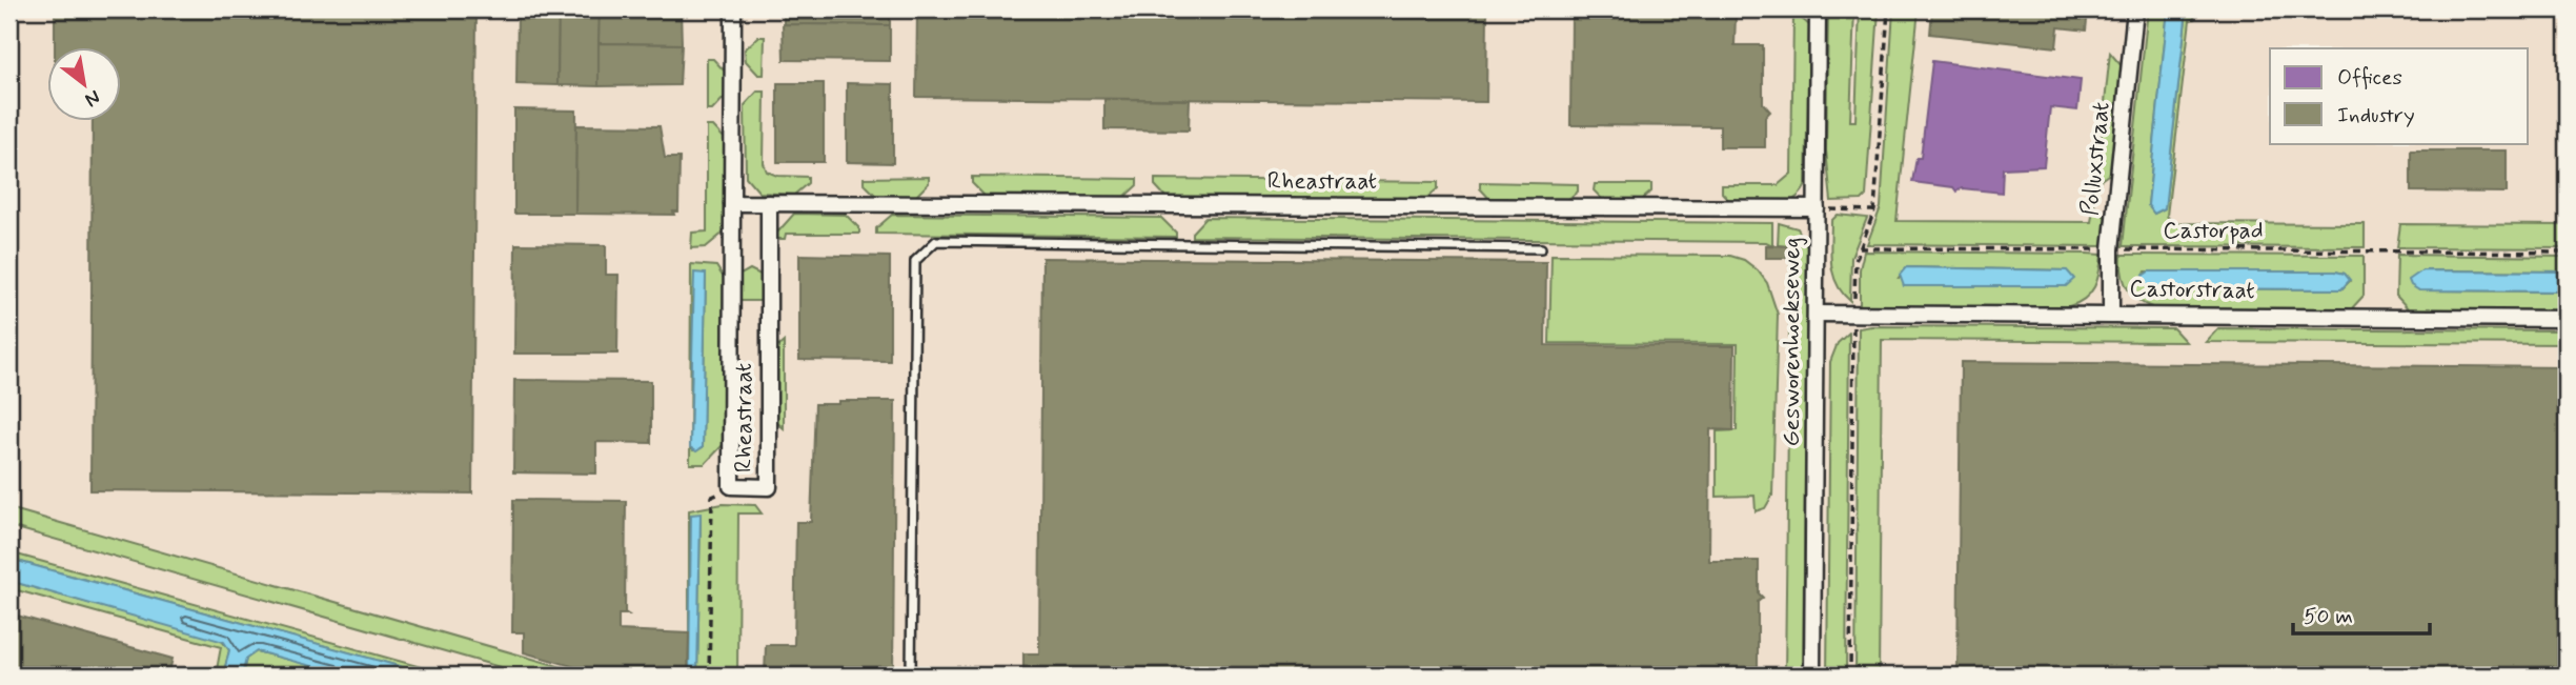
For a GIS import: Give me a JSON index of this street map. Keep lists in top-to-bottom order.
{
  "streets": {
    "street": [
      "Polluxstraat",
      "Rheastraat",
      "Castorstraat",
      "Gesworenhoekseweg"
    ],
    "path": ["Castorpad"]
  },
  "crossings": [
    ["Polluxstraat", "Castorpad"],
    ["Polluxstraat", "Castorstraat"],
    ["Rheastraat", "Gesworenhoekseweg"],
    ["Castorstraat", "Gesworenhoekseweg"]
  ],
  "legend": ["Offices", "Industry"],
  "scale_bar": "50 m",
  "north": "bottom right"
}
